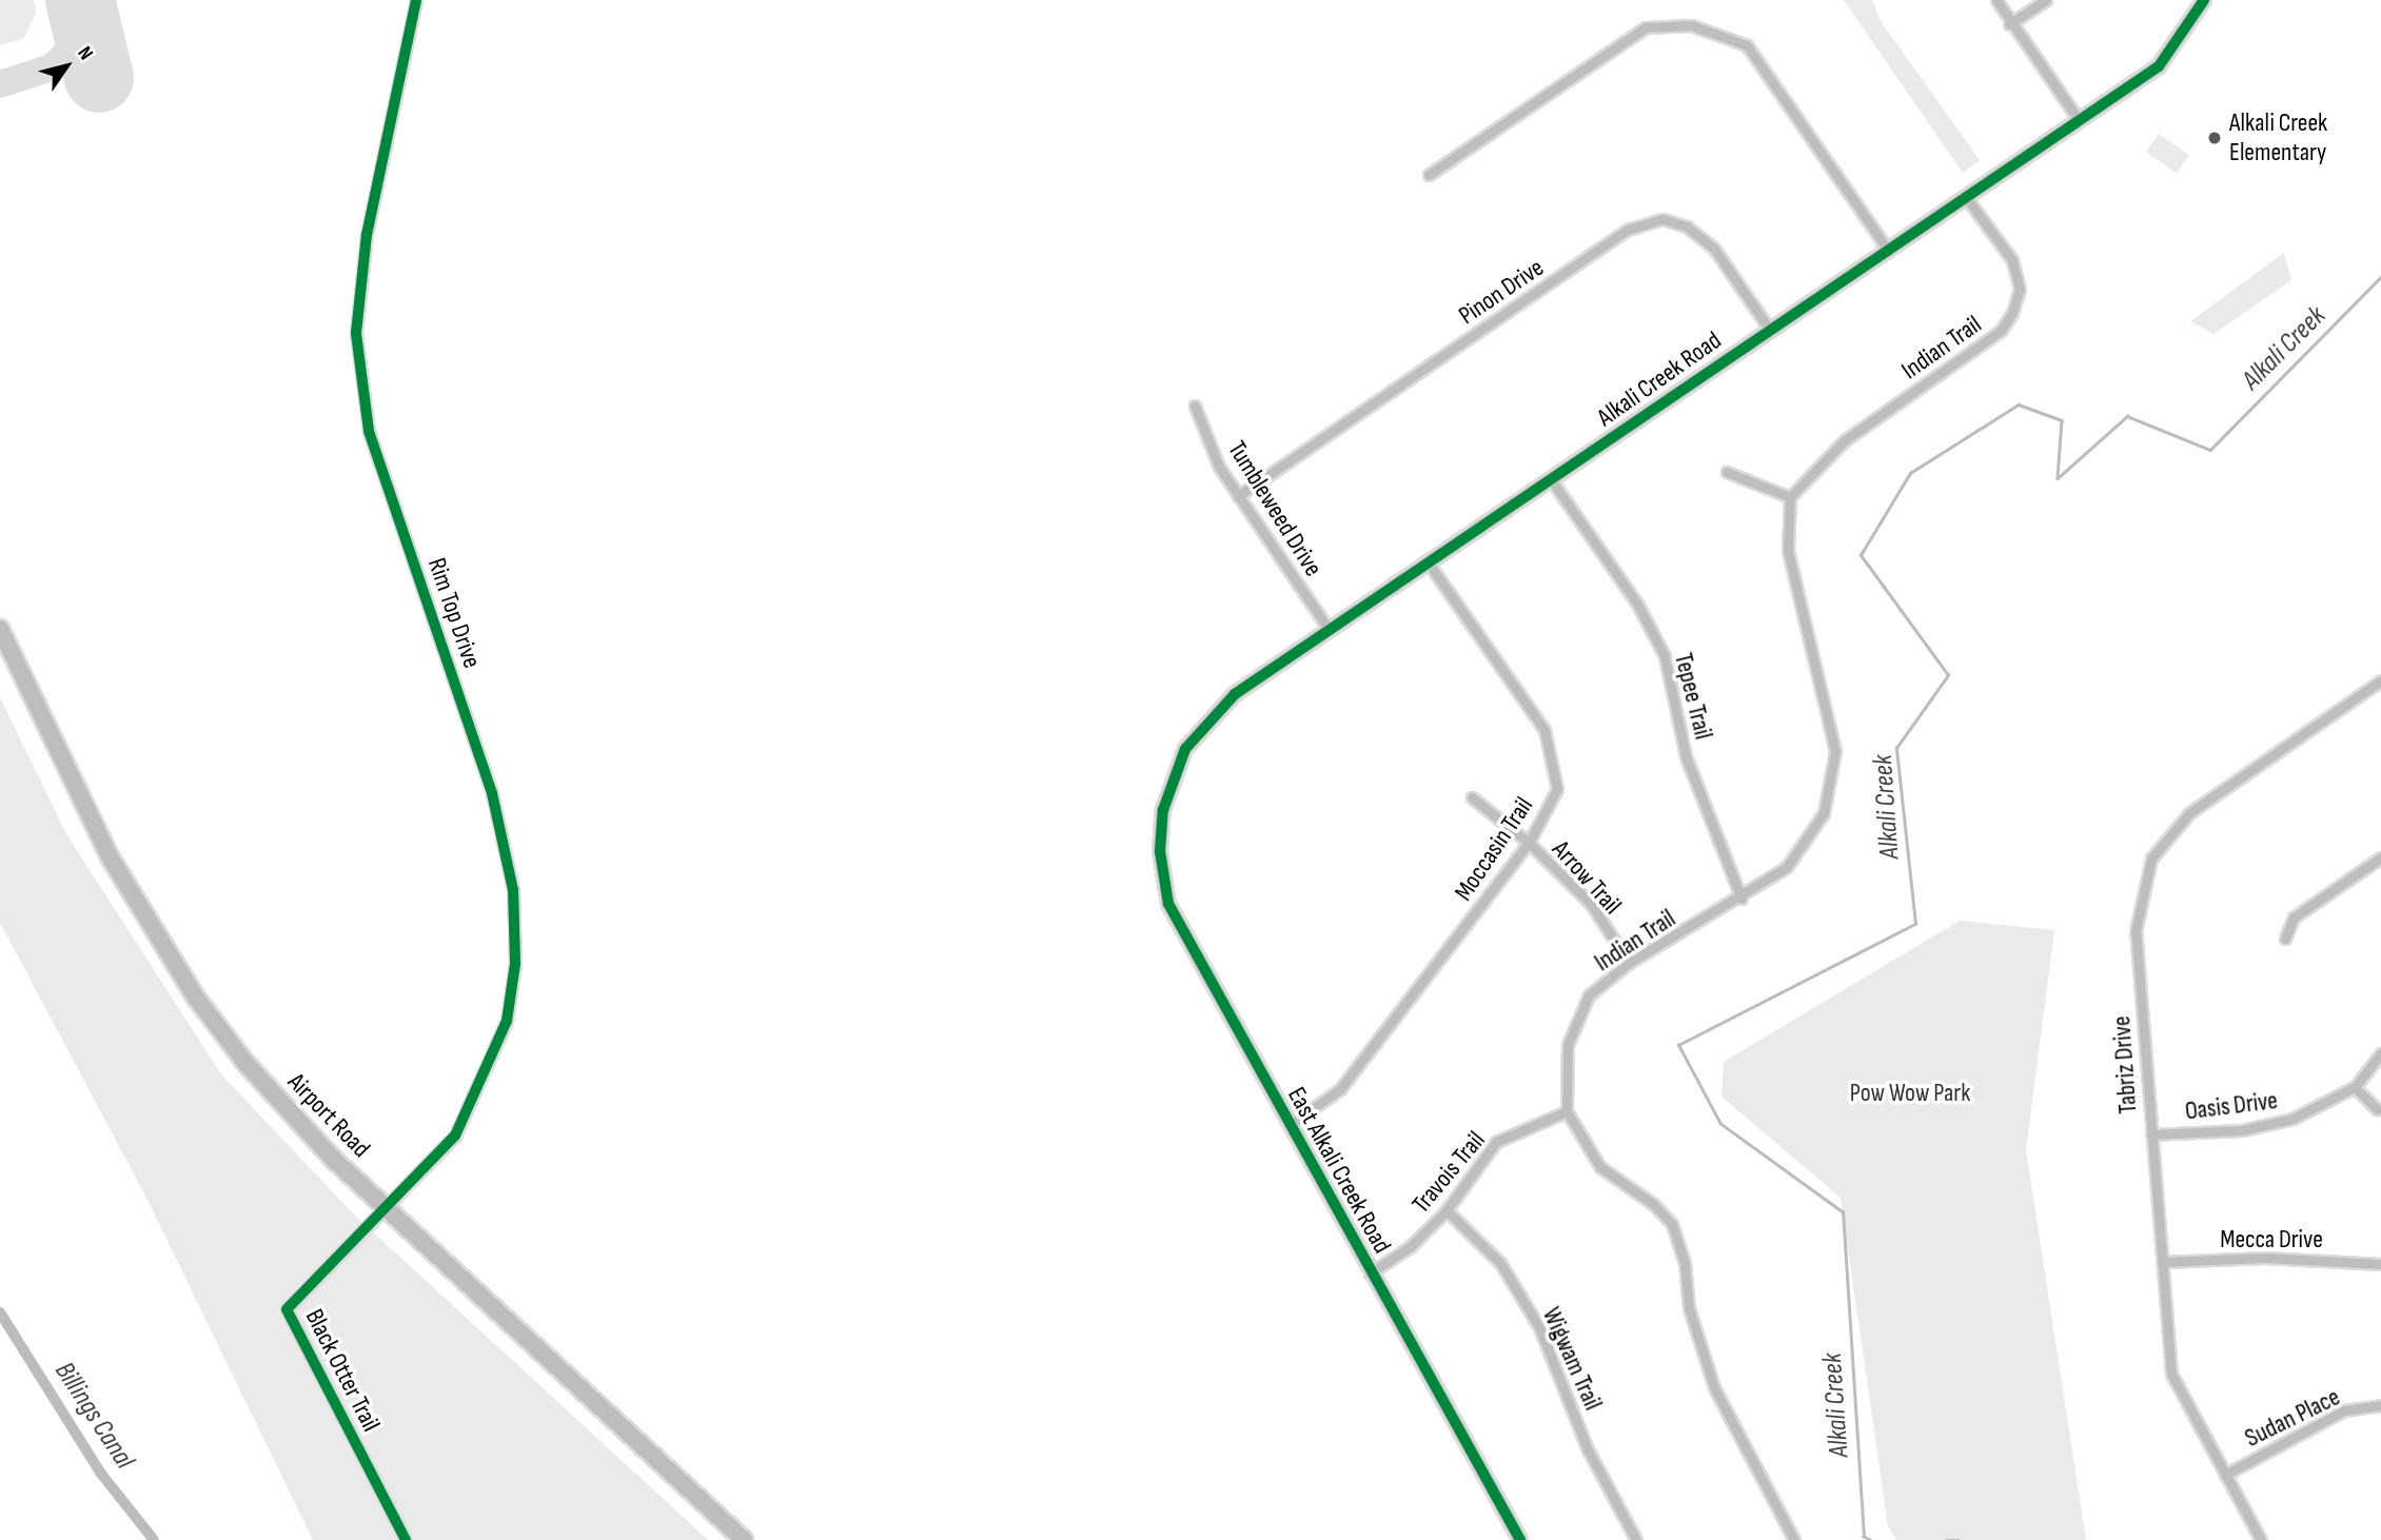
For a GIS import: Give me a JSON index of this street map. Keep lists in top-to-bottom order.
{
  "streets": {
    "highway": ["Airport Road"],
    "street": [
      "Pinon Drive",
      "Indian Trail",
      "Alkali Creek Road",
      "Tumbleweed Drive",
      "Rim Top Drive",
      "Tepee Trail",
      "Moccasin Trail",
      "Arrow Trail",
      "Tabriz Drive",
      "Oasis Drive",
      "East Alkali Creek Road",
      "Travois Trail",
      "Mecca Drive",
      "Wigwam Trail",
      "Black Otter Trail",
      "Sudan Place"
    ]
  },
  "crossings": [
    ["Pinon Drive", "Alkali Creek Road"],
    ["Pinon Drive", "Tumbleweed Drive"],
    ["Indian Trail", "Alkali Creek Road"],
    ["Indian Trail", "Tepee Trail"],
    ["Indian Trail", "Arrow Trail"],
    ["Indian Trail", "Travois Trail"],
    ["Alkali Creek Road", "Tumbleweed Drive"],
    ["Alkali Creek Road", "Tepee Trail"],
    ["Alkali Creek Road", "Moccasin Trail"],
    ["Alkali Creek Road", "East Alkali Creek Road"],
    ["Rim Top Drive", "Airport Road"],
    ["Rim Top Drive", "Black Otter Trail"],
    ["Moccasin Trail", "Arrow Trail"],
    ["Moccasin Trail", "East Alkali Creek Road"],
    ["Tabriz Drive", "Oasis Drive"],
    ["Tabriz Drive", "Mecca Drive"],
    ["Tabriz Drive", "Sudan Place"],
    ["Airport Road", "Black Otter Trail"],
    ["East Alkali Creek Road", "Travois Trail"],
    ["Travois Trail", "Wigwam Trail"]
  ],
  "water": ["Alkali Creek", "Billings Canal"],
  "parks": ["Pow Wow Park"],
  "places": ["Alkali Creek Elementary"],
  "north": "top right"
}
